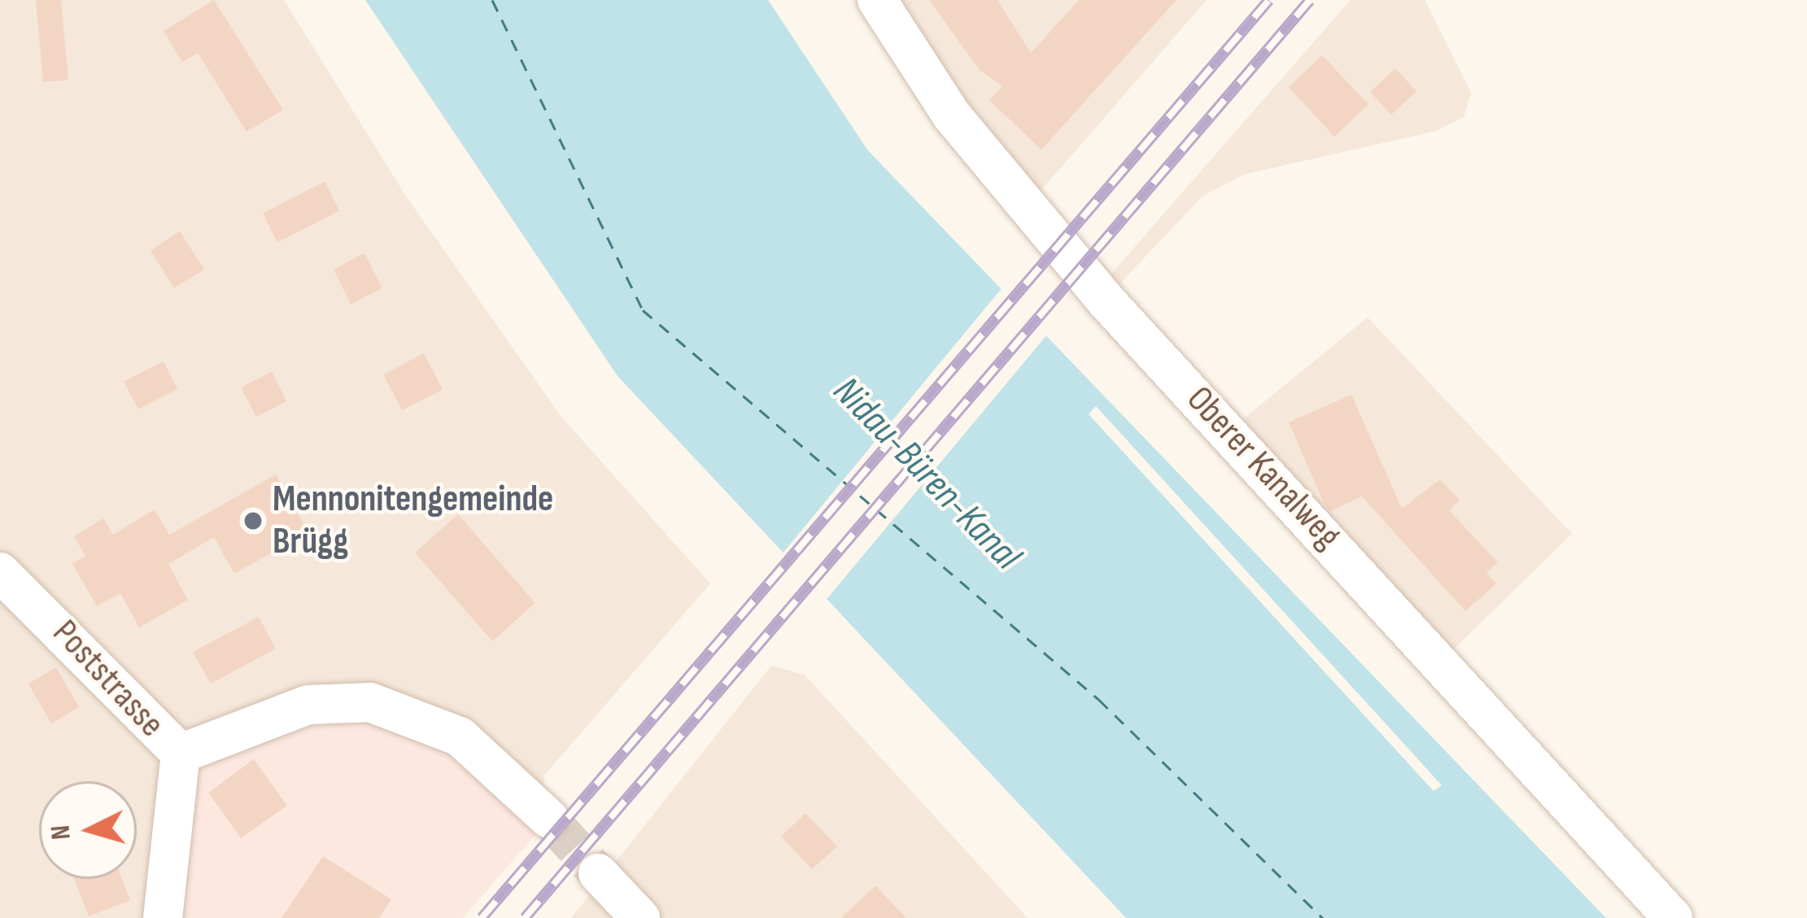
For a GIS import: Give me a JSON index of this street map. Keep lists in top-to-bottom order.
{
  "streets": {
    "street": ["Oberer Kanalweg", "Poststrasse"]
  },
  "water": ["Nidau-Büren-Kanal"],
  "places": ["Mennonitengemeinde Brügg"],
  "north": "left"
}
